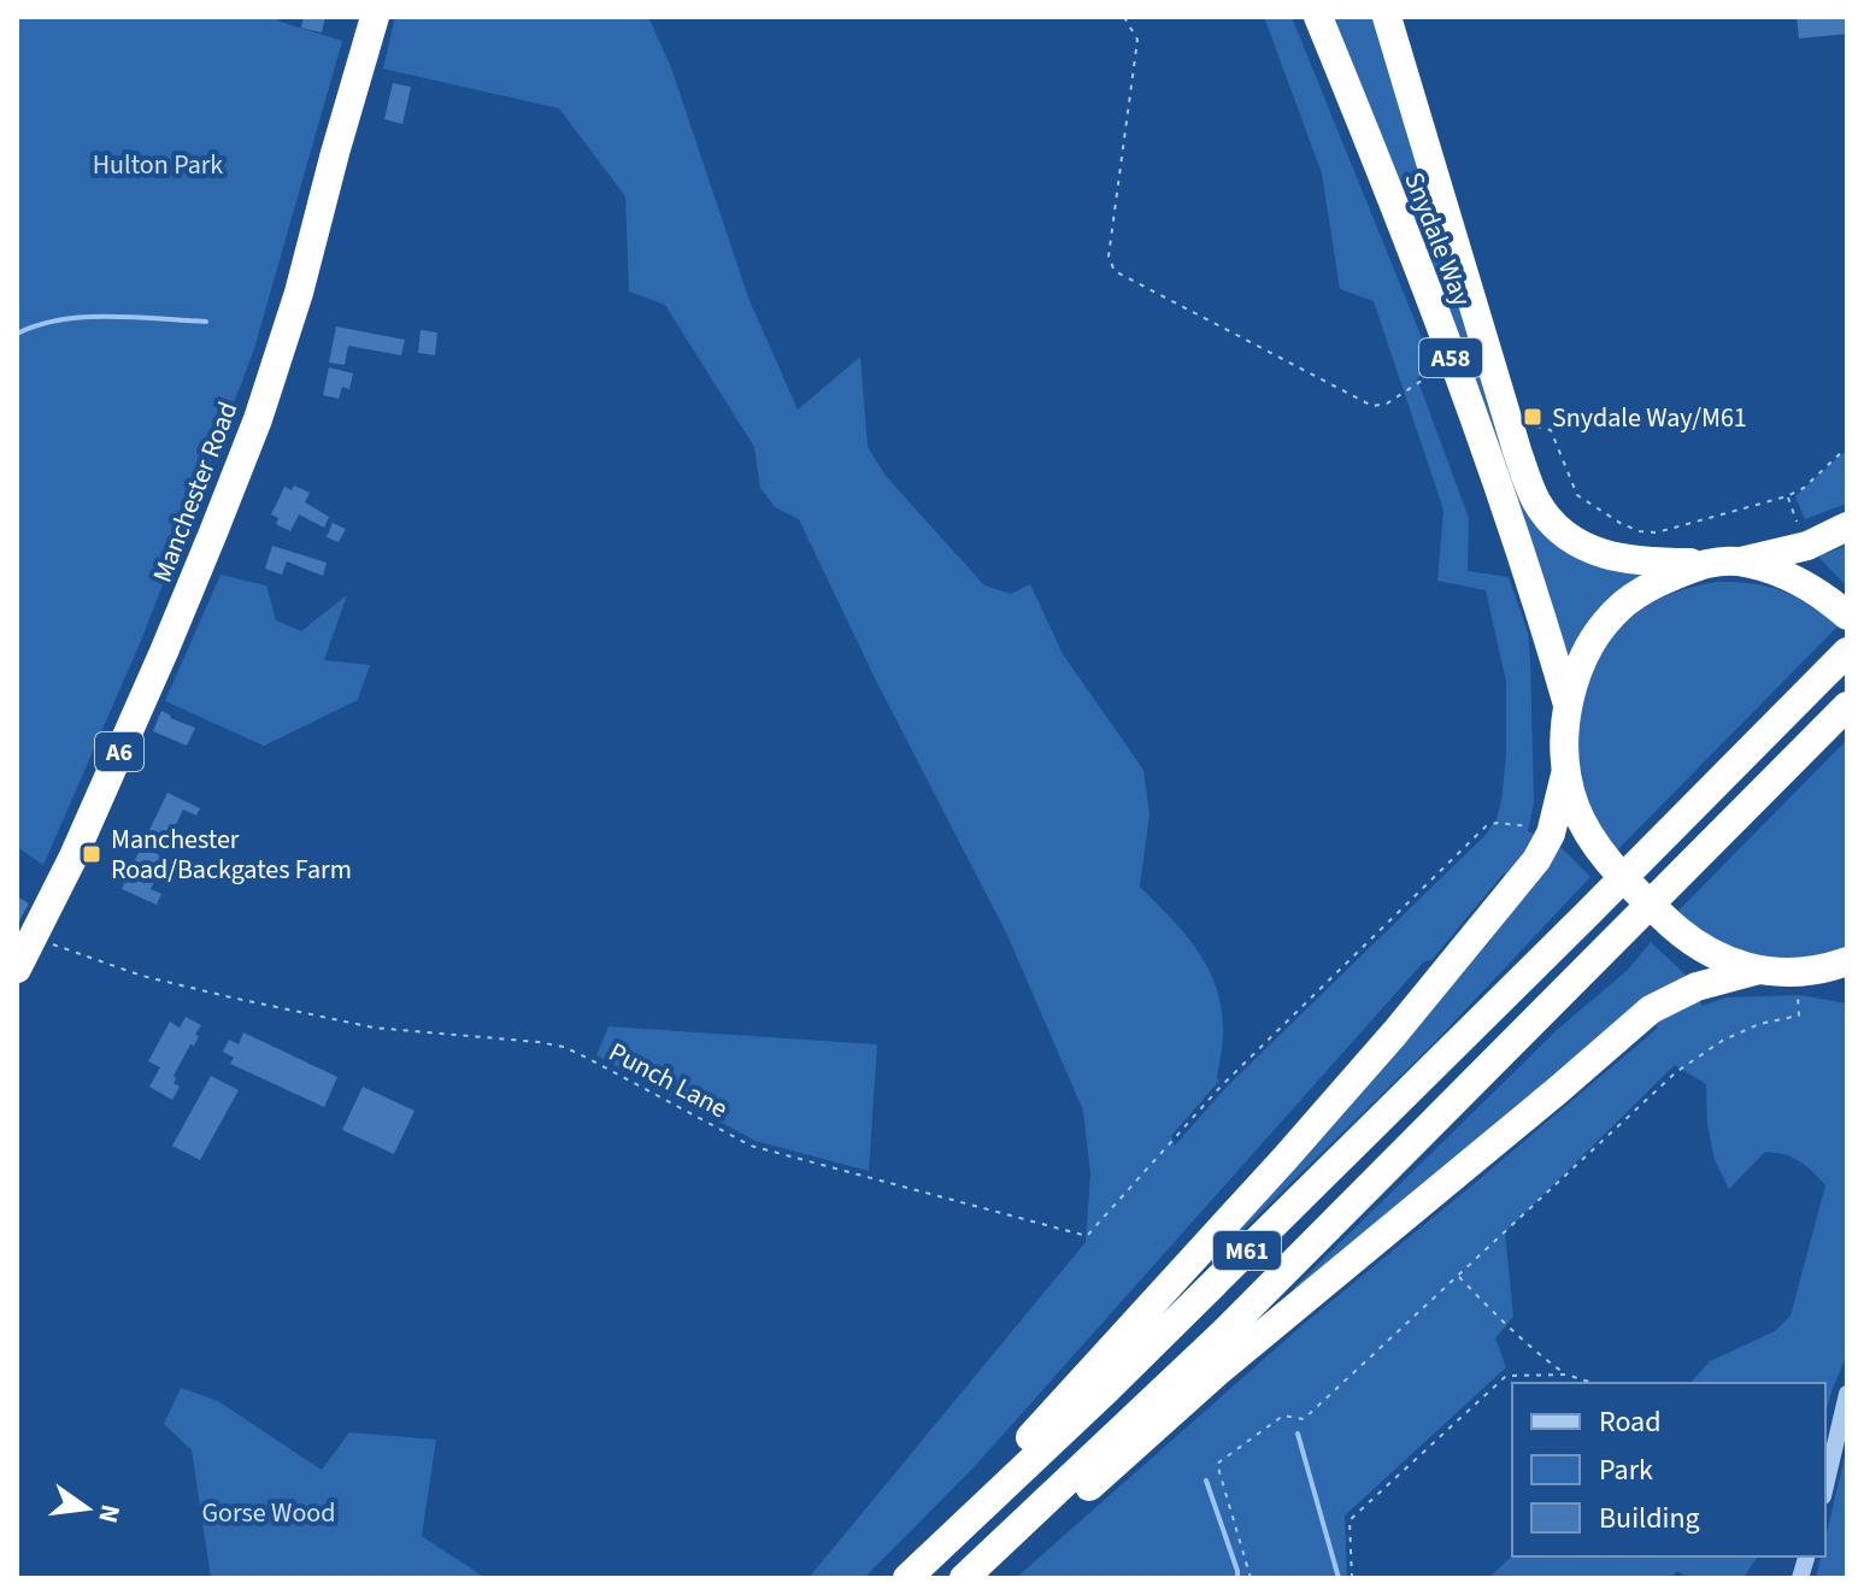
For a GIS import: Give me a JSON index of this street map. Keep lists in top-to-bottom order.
{
  "streets": {
    "highway": [
      "Snydale Way",
      "A58",
      "Manchester Road",
      "A6",
      "M61"
    ],
    "path": ["Punch Lane"]
  },
  "crossings": [
    ["Snydale Way", "A58"],
    ["A58", "M61"],
    ["Manchester Road", "Punch Lane"]
  ],
  "parks": ["Hulton Park", "Gorse Wood"],
  "places": {
    "transit": ["Snydale Way/M61", "Manchester Road/Backgates Farm"]
  },
  "legend": ["Road", "Park", "Building"],
  "north": "right"
}
